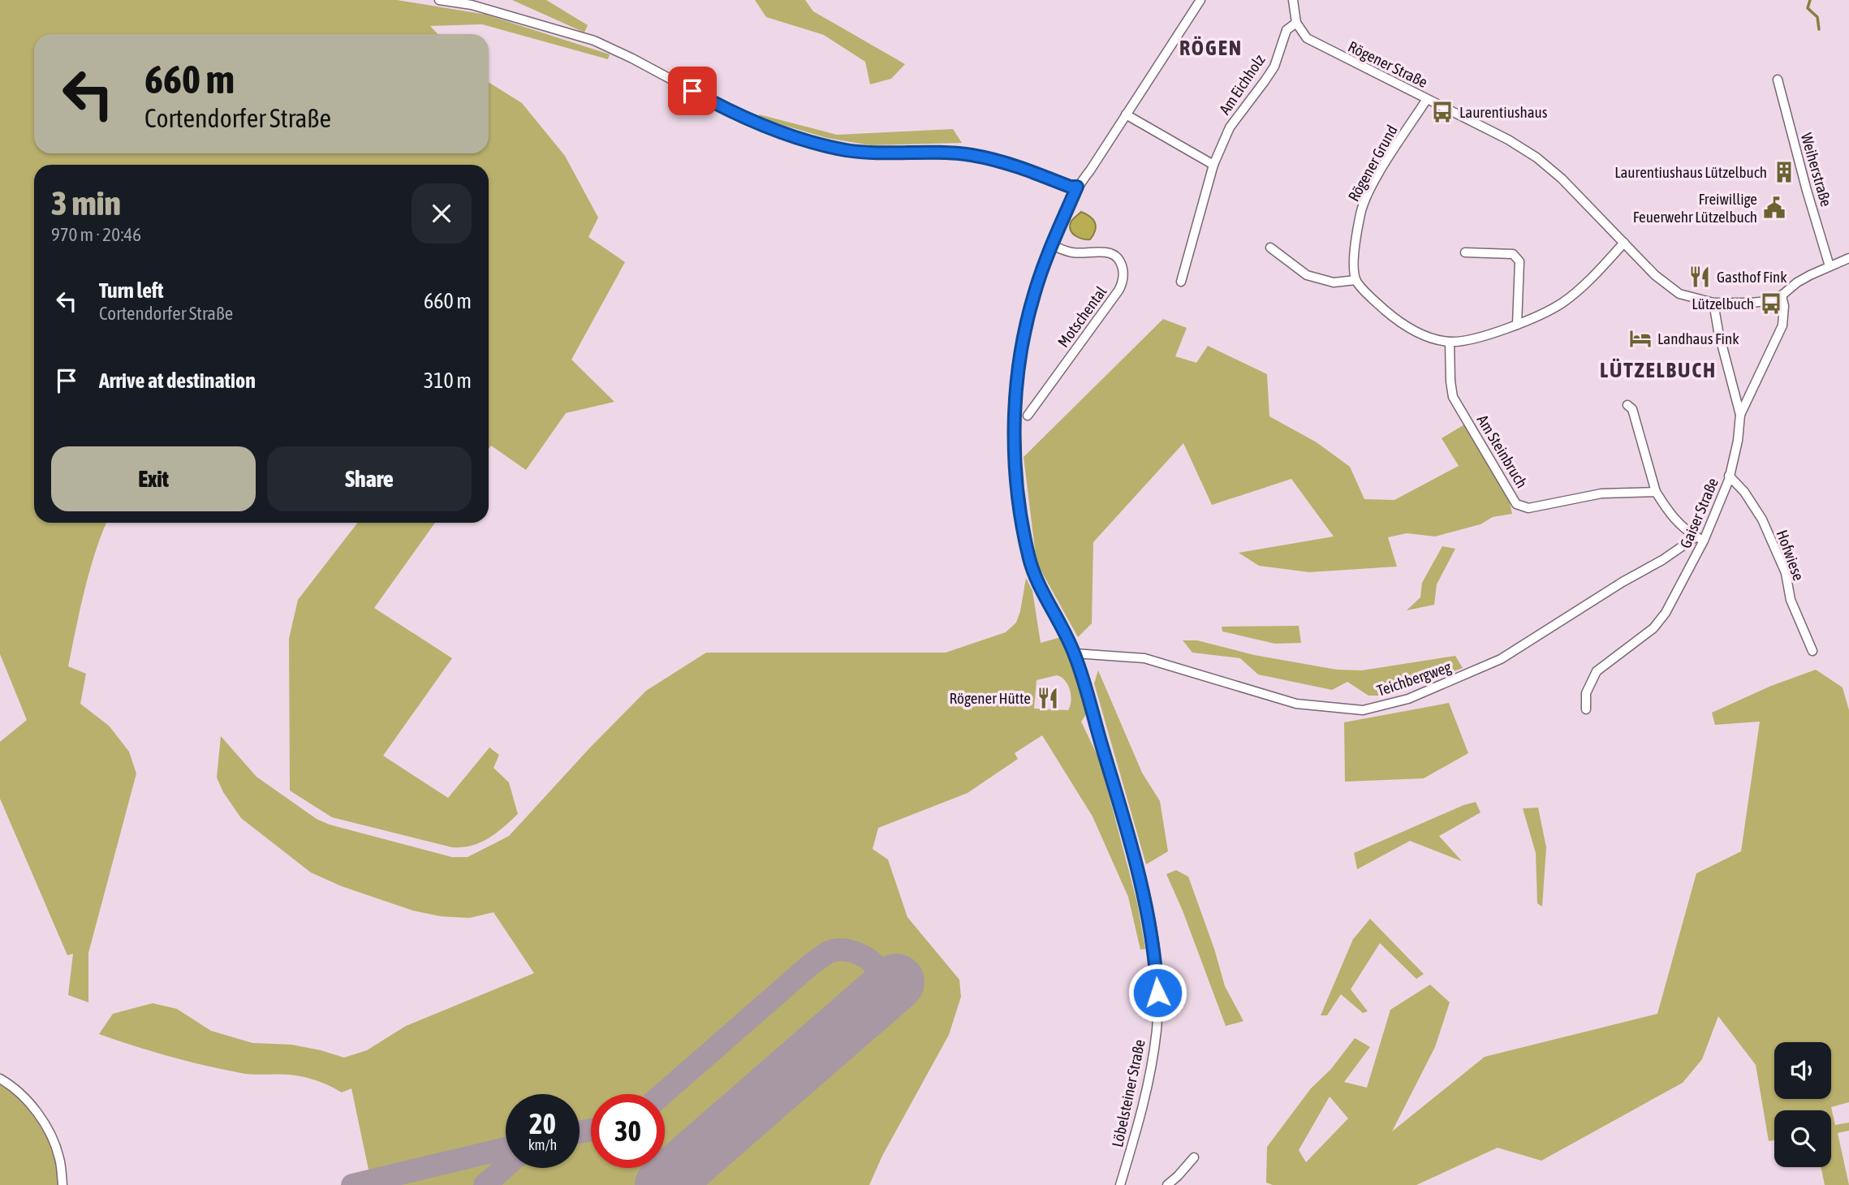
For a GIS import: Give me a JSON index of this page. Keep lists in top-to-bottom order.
{
  "streets": {
    "street": [
      "Rögener Straße",
      "Am Eichholz",
      "Rögener Grund",
      "Weiherstraße",
      "Motschental",
      "Am Steinbruch",
      "Gaiser Straße",
      "Hofwiese",
      "Teichbergweg",
      "Löbelsteiner Straße"
    ]
  },
  "crossings": [
    ["Rögener Straße", "Am Eichholz"],
    ["Rögener Straße", "Rögener Grund"],
    ["Rögener Straße", "Gaiser Straße"],
    ["Motschental", "Löbelsteiner Straße"],
    ["Gaiser Straße", "Hofwiese"],
    ["Gaiser Straße", "Teichbergweg"],
    ["Teichbergweg", "Löbelsteiner Straße"]
  ],
  "districts": ["RÖGEN", "LÜTZELBUCH"],
  "places": {
    "bus stop": ["Laurentiushaus", "Lützelbuch"],
    "building": ["Laurentiushaus Lützelbuch"],
    "public building": ["Freiwillige Feuerwehr Lützelbuch"],
    "restaurant": ["Gasthof Fink", "Rögener Hütte"],
    "hotel": ["Landhaus Fink"]
  },
  "page": {
    "turn": ["660 m", "Cortendorfer Straße"],
    "heading": ["3 min", "970 m · 20:46"],
    "list": [
      {
        "name": "Turn left",
        "note": "Cortendorfer Straße",
        "value": "660 m"
      },
      {
        "name": "Arrive at destination",
        "value": "310 m"
      }
    ],
    "buttons": ["Exit", "Share"],
    "speed": "20 km/h",
    "limit": "30"
  }
}
